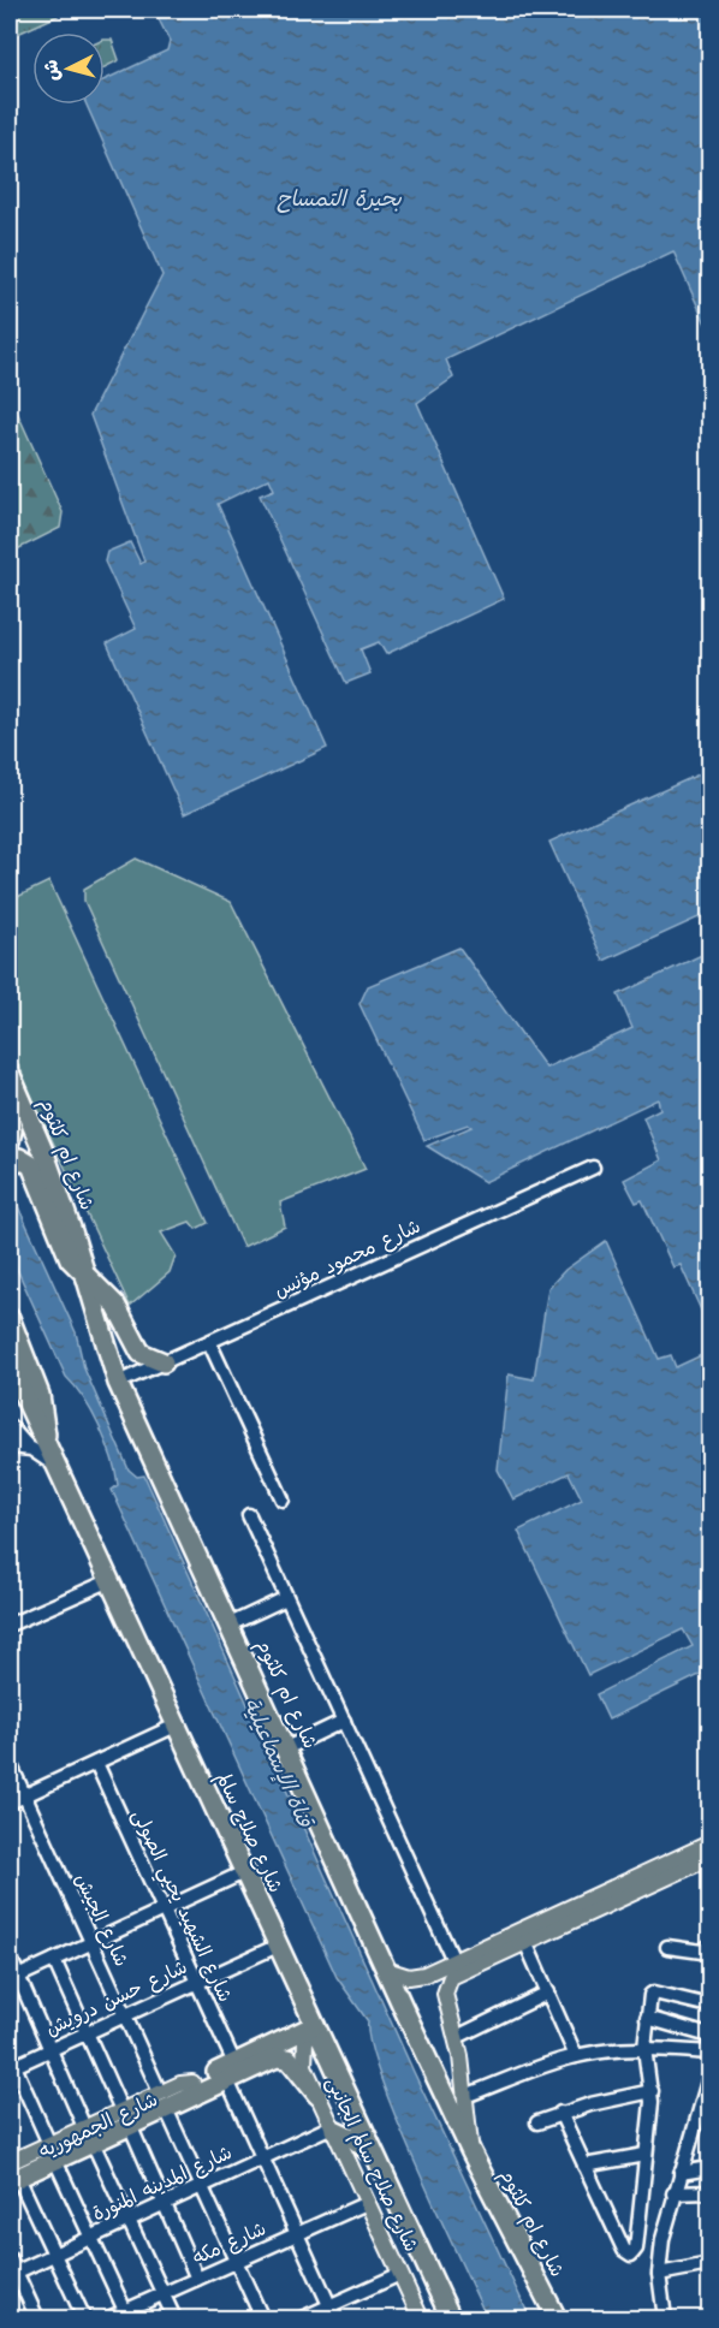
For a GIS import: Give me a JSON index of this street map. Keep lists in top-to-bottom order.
{
  "streets": {
    "highway": ["شارع ام كلثوم", "شارع صلاح سالم", "شارع الجمهوريه"],
    "main road": ["شارع صلاح سالم الجانبى"],
    "street": [
      "شارع محمود مؤنس",
      "شارع الشهيد يحيي الصولى",
      "شارع الجيش",
      "شارع حسن درويش",
      "شارع المدينه المنورة",
      "شارع مكه"
    ]
  },
  "crossings": [
    ["شارع ام كلثوم", "شارع محمود مؤنس"],
    ["شارع صلاح سالم", "شارع حسن درويش"],
    ["شارع صلاح سالم", "شارع الجمهوريه"],
    ["شارع صلاح سالم", "شارع صلاح سالم الجانبى"],
    ["شارع الشهيد يحيي الصولى", "شارع حسن درويش"],
    ["شارع الشهيد يحيي الصولى", "شارع الجمهوريه"],
    ["شارع الشهيد يحيي الصولى", "شارع المدينه المنورة"],
    ["شارع الشهيد يحيي الصولى", "شارع مكه"],
    ["شارع الجيش", "شارع حسن درويش"],
    ["شارع الجيش", "شارع الجمهوريه"],
    ["شارع الجمهوريه", "شارع صلاح سالم الجانبى"],
    ["شارع صلاح سالم الجانبى", "شارع المدينه المنورة"],
    ["شارع صلاح سالم الجانبى", "شارع مكه"]
  ],
  "water": ["بحيرة التمساح", "قناة الإسماعيلية"],
  "north": "left"
}
